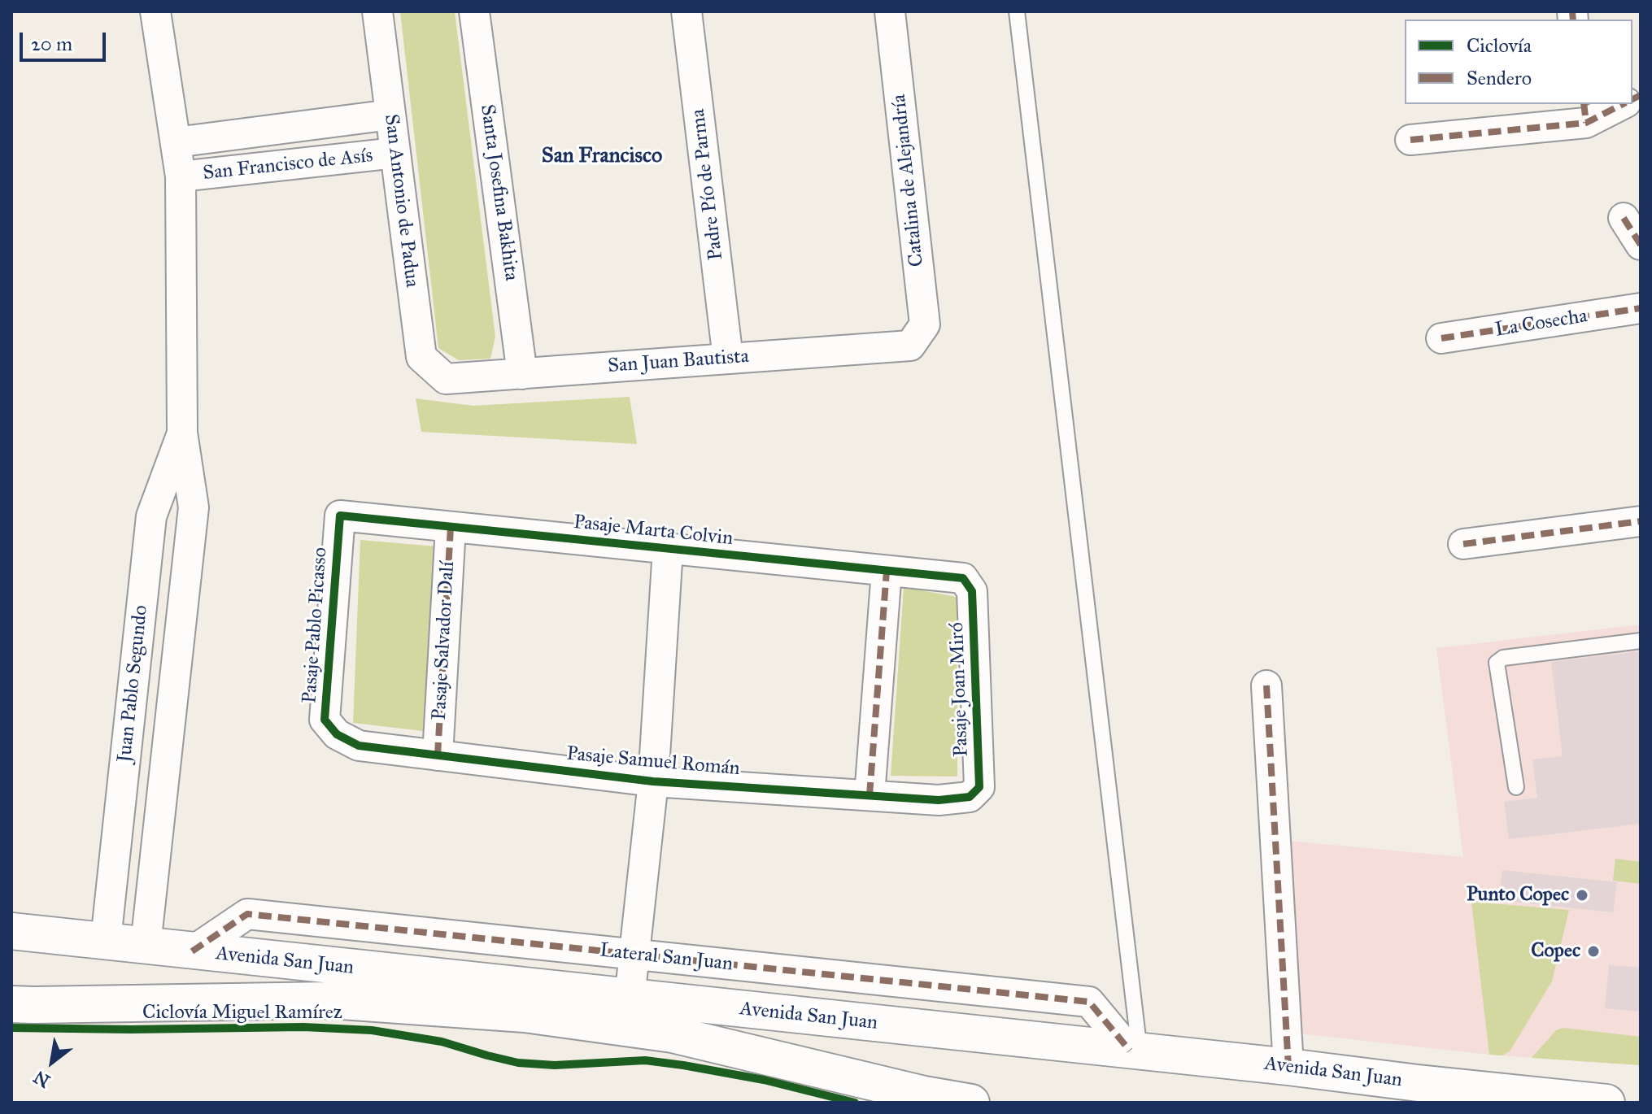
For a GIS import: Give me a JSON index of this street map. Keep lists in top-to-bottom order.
{
  "streets": {
    "main road": ["Avenida San Juan"],
    "street": [
      "San Francisco de Asís",
      "Catalina de Alejandría",
      "Padre Pío de Parma",
      "Santa Josefina Bakhita",
      "San Antonio de Padua",
      "La Cosecha",
      "San Juan Bautista",
      "Pasaje Marta Colvin",
      "Pasaje Pablo Picasso",
      "Pasaje Salvador Dalí",
      "Juan Pablo Segundo",
      "Pasaje Joan Miró",
      "Pasaje Samuel Román",
      "Lateral San Juan"
    ],
    "cycle path": ["Ciclovía Miguel Ramírez"]
  },
  "crossings": [
    ["San Francisco de Asís", "San Antonio de Padua"],
    ["San Francisco de Asís", "Juan Pablo Segundo"],
    ["Catalina de Alejandría", "San Juan Bautista"],
    ["Padre Pío de Parma", "San Juan Bautista"],
    ["Santa Josefina Bakhita", "San Juan Bautista"],
    ["San Antonio de Padua", "San Juan Bautista"],
    ["Pasaje Marta Colvin", "Pasaje Pablo Picasso"],
    ["Pasaje Marta Colvin", "Pasaje Salvador Dalí"],
    ["Pasaje Marta Colvin", "Pasaje Joan Miró"],
    ["Pasaje Pablo Picasso", "Pasaje Samuel Román"],
    ["Pasaje Salvador Dalí", "Pasaje Samuel Román"],
    ["Juan Pablo Segundo", "Avenida San Juan"],
    ["Pasaje Joan Miró", "Pasaje Samuel Román"],
    ["Lateral San Juan", "Avenida San Juan"]
  ],
  "districts": ["San Francisco"],
  "places": ["Punto Copec", "Copec"],
  "legend": ["Ciclovía", "Sendero"],
  "scale_bar": "20 m",
  "north": "bottom left"
}
